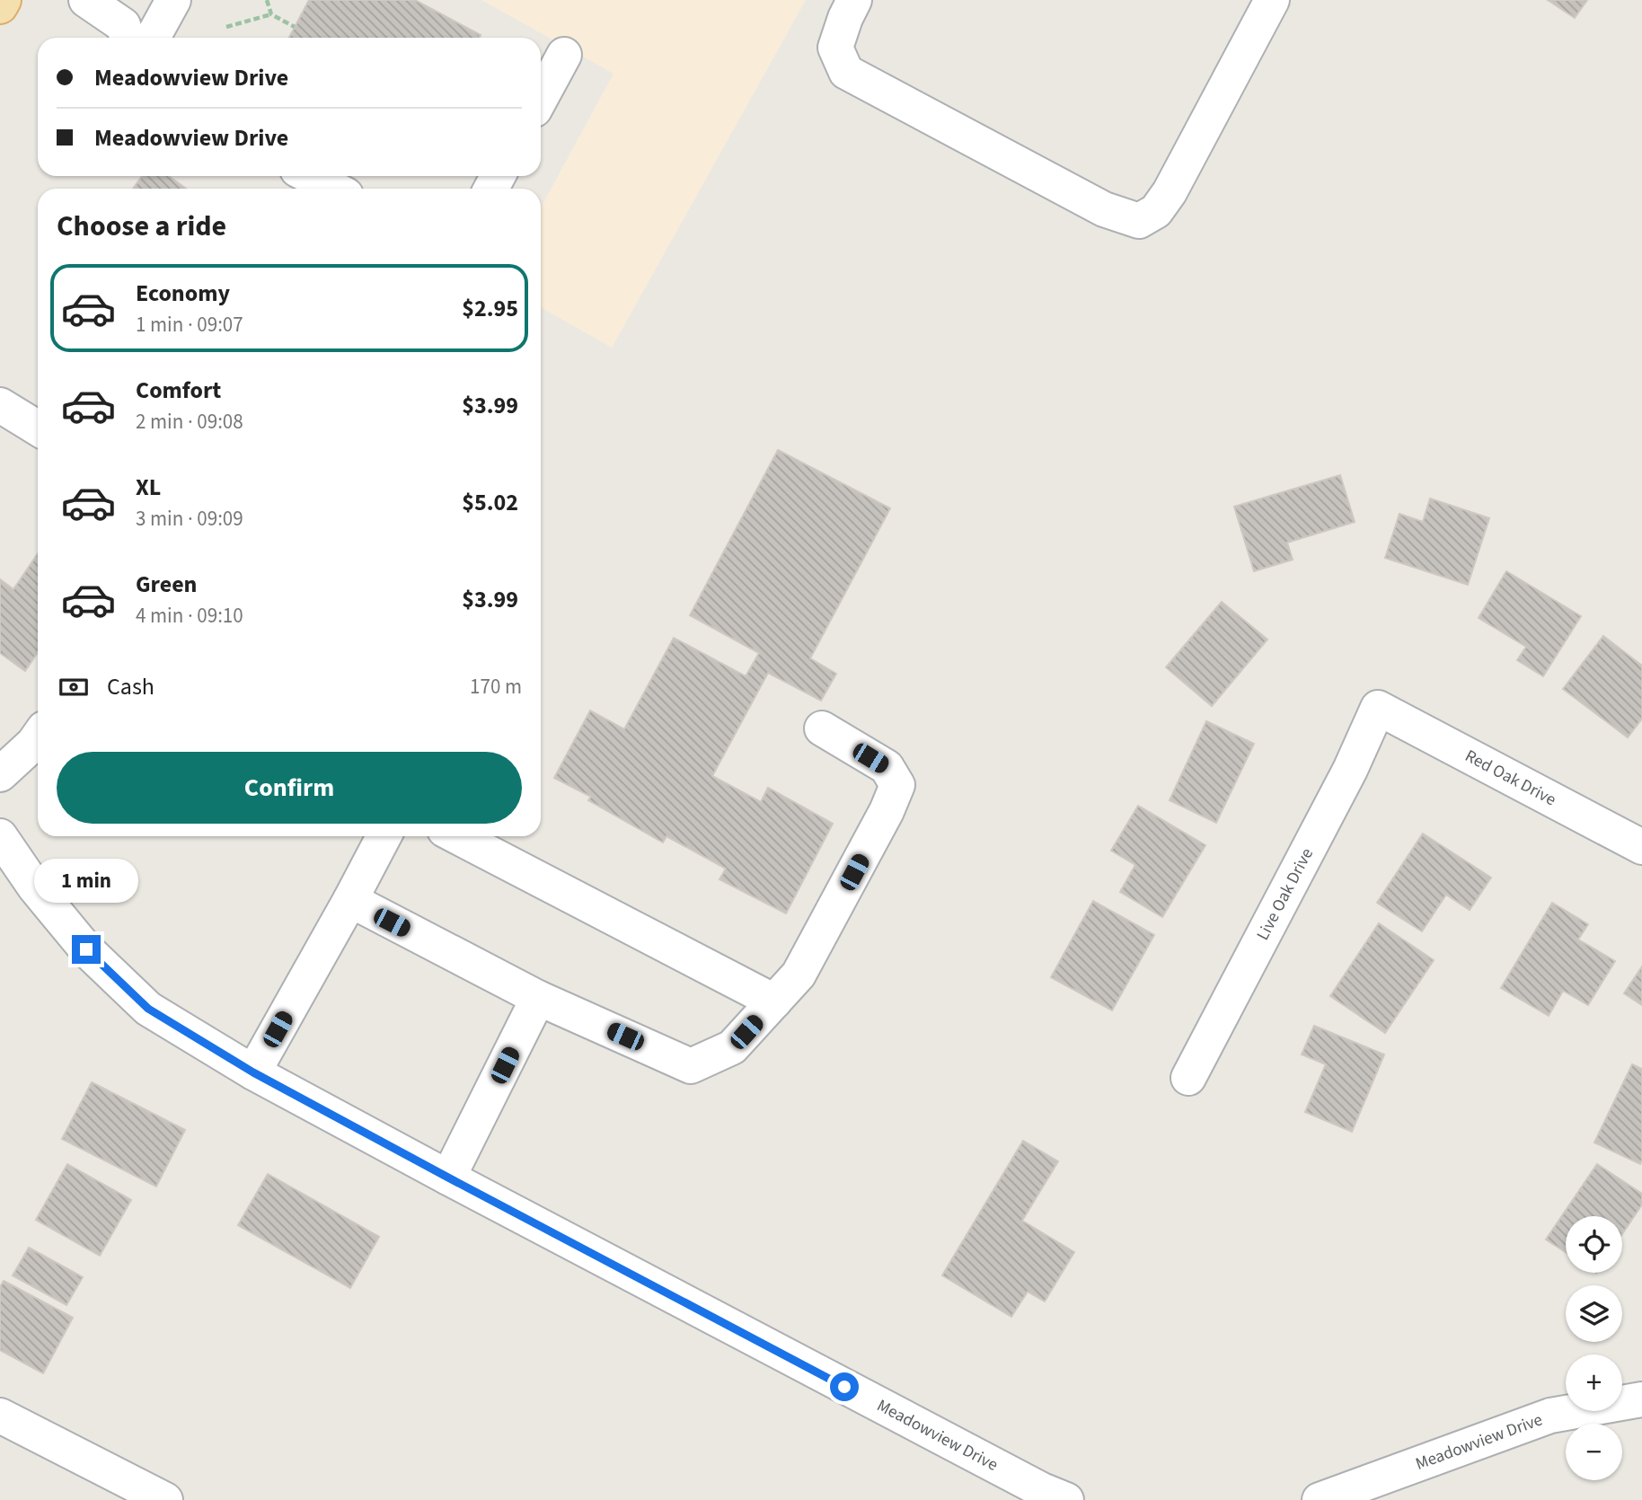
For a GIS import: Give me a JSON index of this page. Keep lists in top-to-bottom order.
{
  "streets": {
    "street": ["Red Oak Drive", "Live Oak Drive", "Meadowview Drive"]
  },
  "crossings": [
    ["Red Oak Drive", "Live Oak Drive"]
  ],
  "page": {
    "banner": ["Meadowview Drive", "Meadowview Drive"],
    "heading": "Choose a ride",
    "list": [
      {
        "name": "Economy",
        "note": "1 min · 09:07",
        "value": "$2.95"
      },
      {
        "name": "Comfort",
        "note": "2 min · 09:08",
        "value": "$3.99"
      },
      {
        "name": "XL",
        "note": "3 min · 09:09",
        "value": "$5.02"
      },
      {
        "name": "Green",
        "note": "4 min · 09:10",
        "value": "$3.99"
      }
    ],
    "pay": ["Cash", "170 m"],
    "buttons": "Confirm",
    "bubble": "1 min",
    "map_buttons": ["+", "−"]
  }
}
